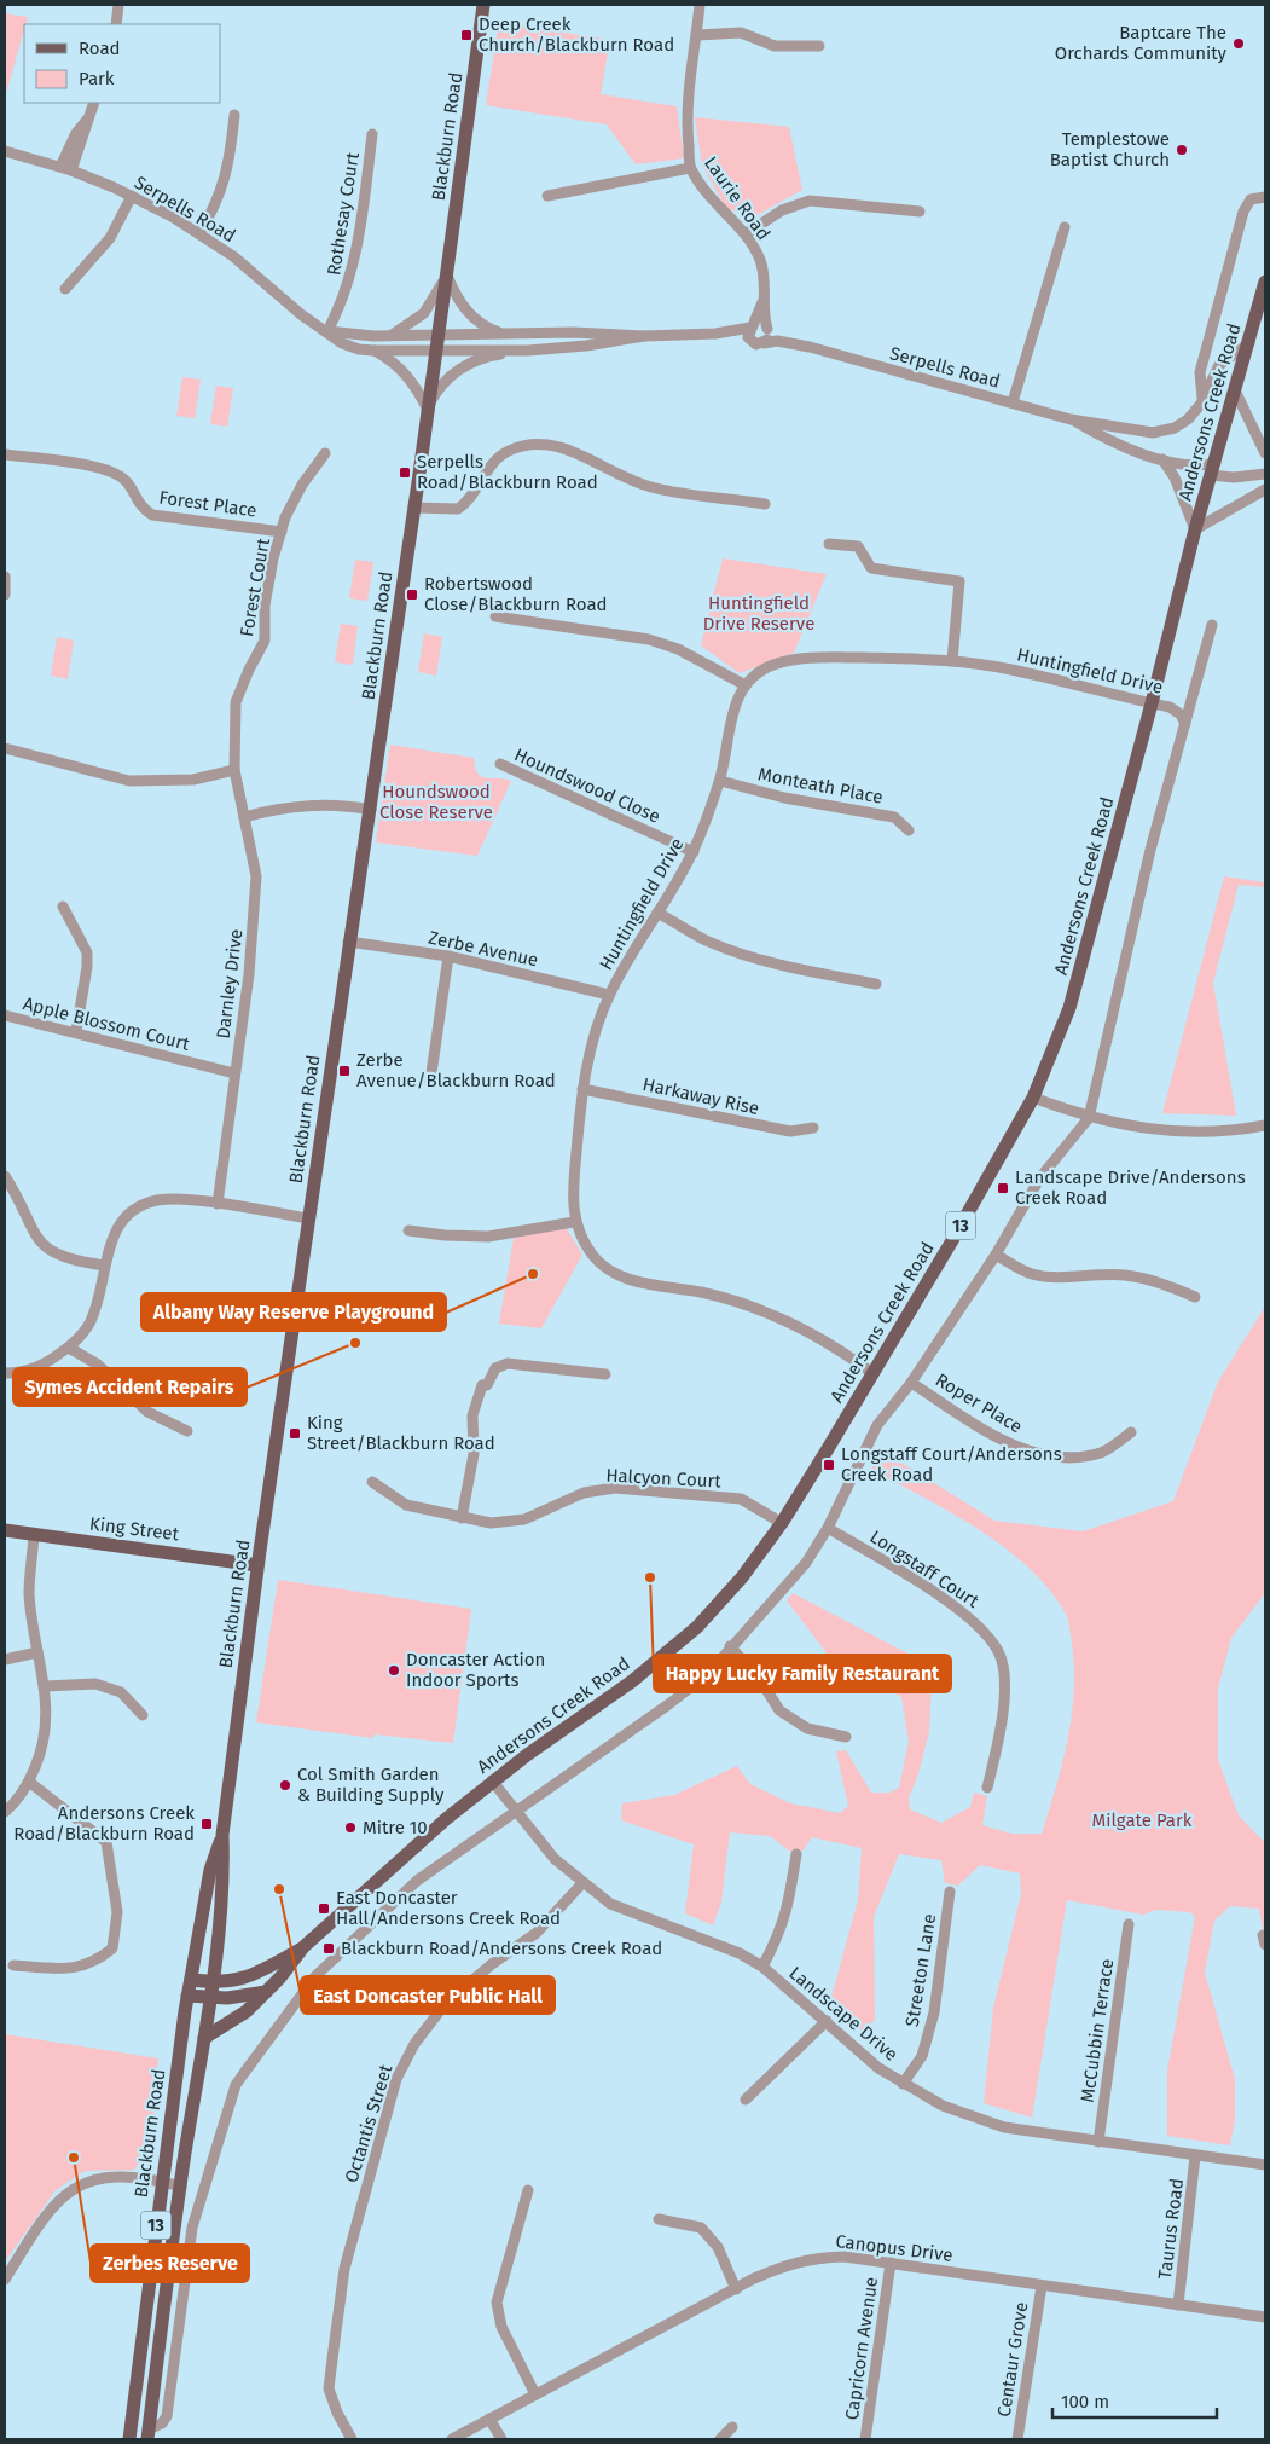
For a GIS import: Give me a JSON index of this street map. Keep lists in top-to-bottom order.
{
  "streets": {
    "main road": [
      "Blackburn Road",
      "Andersons Creek Road",
      "13",
      "King Street"
    ],
    "street": [
      "Laurie Road",
      "Serpells Road",
      "Rothesay Court",
      "Forest Place",
      "Forest Court",
      "Huntingfield Drive",
      "Houndswood Close",
      "Monteath Place",
      "Zerbe Avenue",
      "Darnley Drive",
      "Apple Blossom Court",
      "Harkaway Rise",
      "Roper Place",
      "Halcyon Court",
      "Longstaff Court",
      "Streeton Lane",
      "Landscape Drive",
      "McCubbin Terrace",
      "Octantis Street",
      "Taurus Road",
      "Canopus Drive",
      "Capricorn Avenue",
      "Centaur Grove"
    ]
  },
  "crossings": [
    ["Blackburn Road", "Serpells Road"],
    ["Blackburn Road", "Andersons Creek Road"],
    ["Blackburn Road", "Zerbe Avenue"],
    ["Blackburn Road", "13"],
    ["Blackburn Road", "King Street"],
    ["Laurie Road", "Serpells Road"],
    ["Serpells Road", "Rothesay Court"],
    ["Serpells Road", "Andersons Creek Road"],
    ["Andersons Creek Road", "Huntingfield Drive"],
    ["Andersons Creek Road", "13"],
    ["Andersons Creek Road", "Halcyon Court"],
    ["Andersons Creek Road", "Landscape Drive"],
    ["Forest Place", "Forest Court"],
    ["Forest Court", "Darnley Drive"],
    ["Huntingfield Drive", "Houndswood Close"],
    ["Huntingfield Drive", "Monteath Place"],
    ["Huntingfield Drive", "Zerbe Avenue"],
    ["Huntingfield Drive", "Harkaway Rise"],
    ["Darnley Drive", "Apple Blossom Court"],
    ["Streeton Lane", "Landscape Drive"],
    ["Landscape Drive", "McCubbin Terrace"],
    ["Landscape Drive", "Octantis Street"],
    ["Landscape Drive", "Taurus Road"],
    ["Taurus Road", "Canopus Drive"],
    ["Canopus Drive", "Capricorn Avenue"],
    ["Canopus Drive", "Centaur Grove"]
  ],
  "parks": ["Huntingfield Drive Reserve", "Houndswood Close Reserve", "Milgate Park"],
  "places": {
    "transit": [
      "Deep Creek Church/Blackburn Road",
      "Serpells Road/Blackburn Road",
      "Robertswood Close/Blackburn Road",
      "Zerbe Avenue/Blackburn Road",
      "Landscape Drive/Andersons Creek Road",
      "King Street/Blackburn Road",
      "Longstaff Court/Andersons Creek Road",
      "Andersons Creek Road/Blackburn Road",
      "East Doncaster Hall/Andersons Creek Road",
      "Blackburn Road/Andersons Creek Road"
    ],
    "other": [
      "Baptcare The Orchards Community",
      "Templestowe Baptist Church",
      "Albany Way Reserve Playground",
      "Symes Accident Repairs",
      "Happy Lucky Family Restaurant",
      "Doncaster Action Indoor Sports",
      "Col Smith Garden & Building Supply",
      "Mitre 10",
      "East Doncaster Public Hall",
      "Zerbes Reserve"
    ]
  },
  "legend": ["Road", "Park"],
  "scale_bar": "100 m"
}
